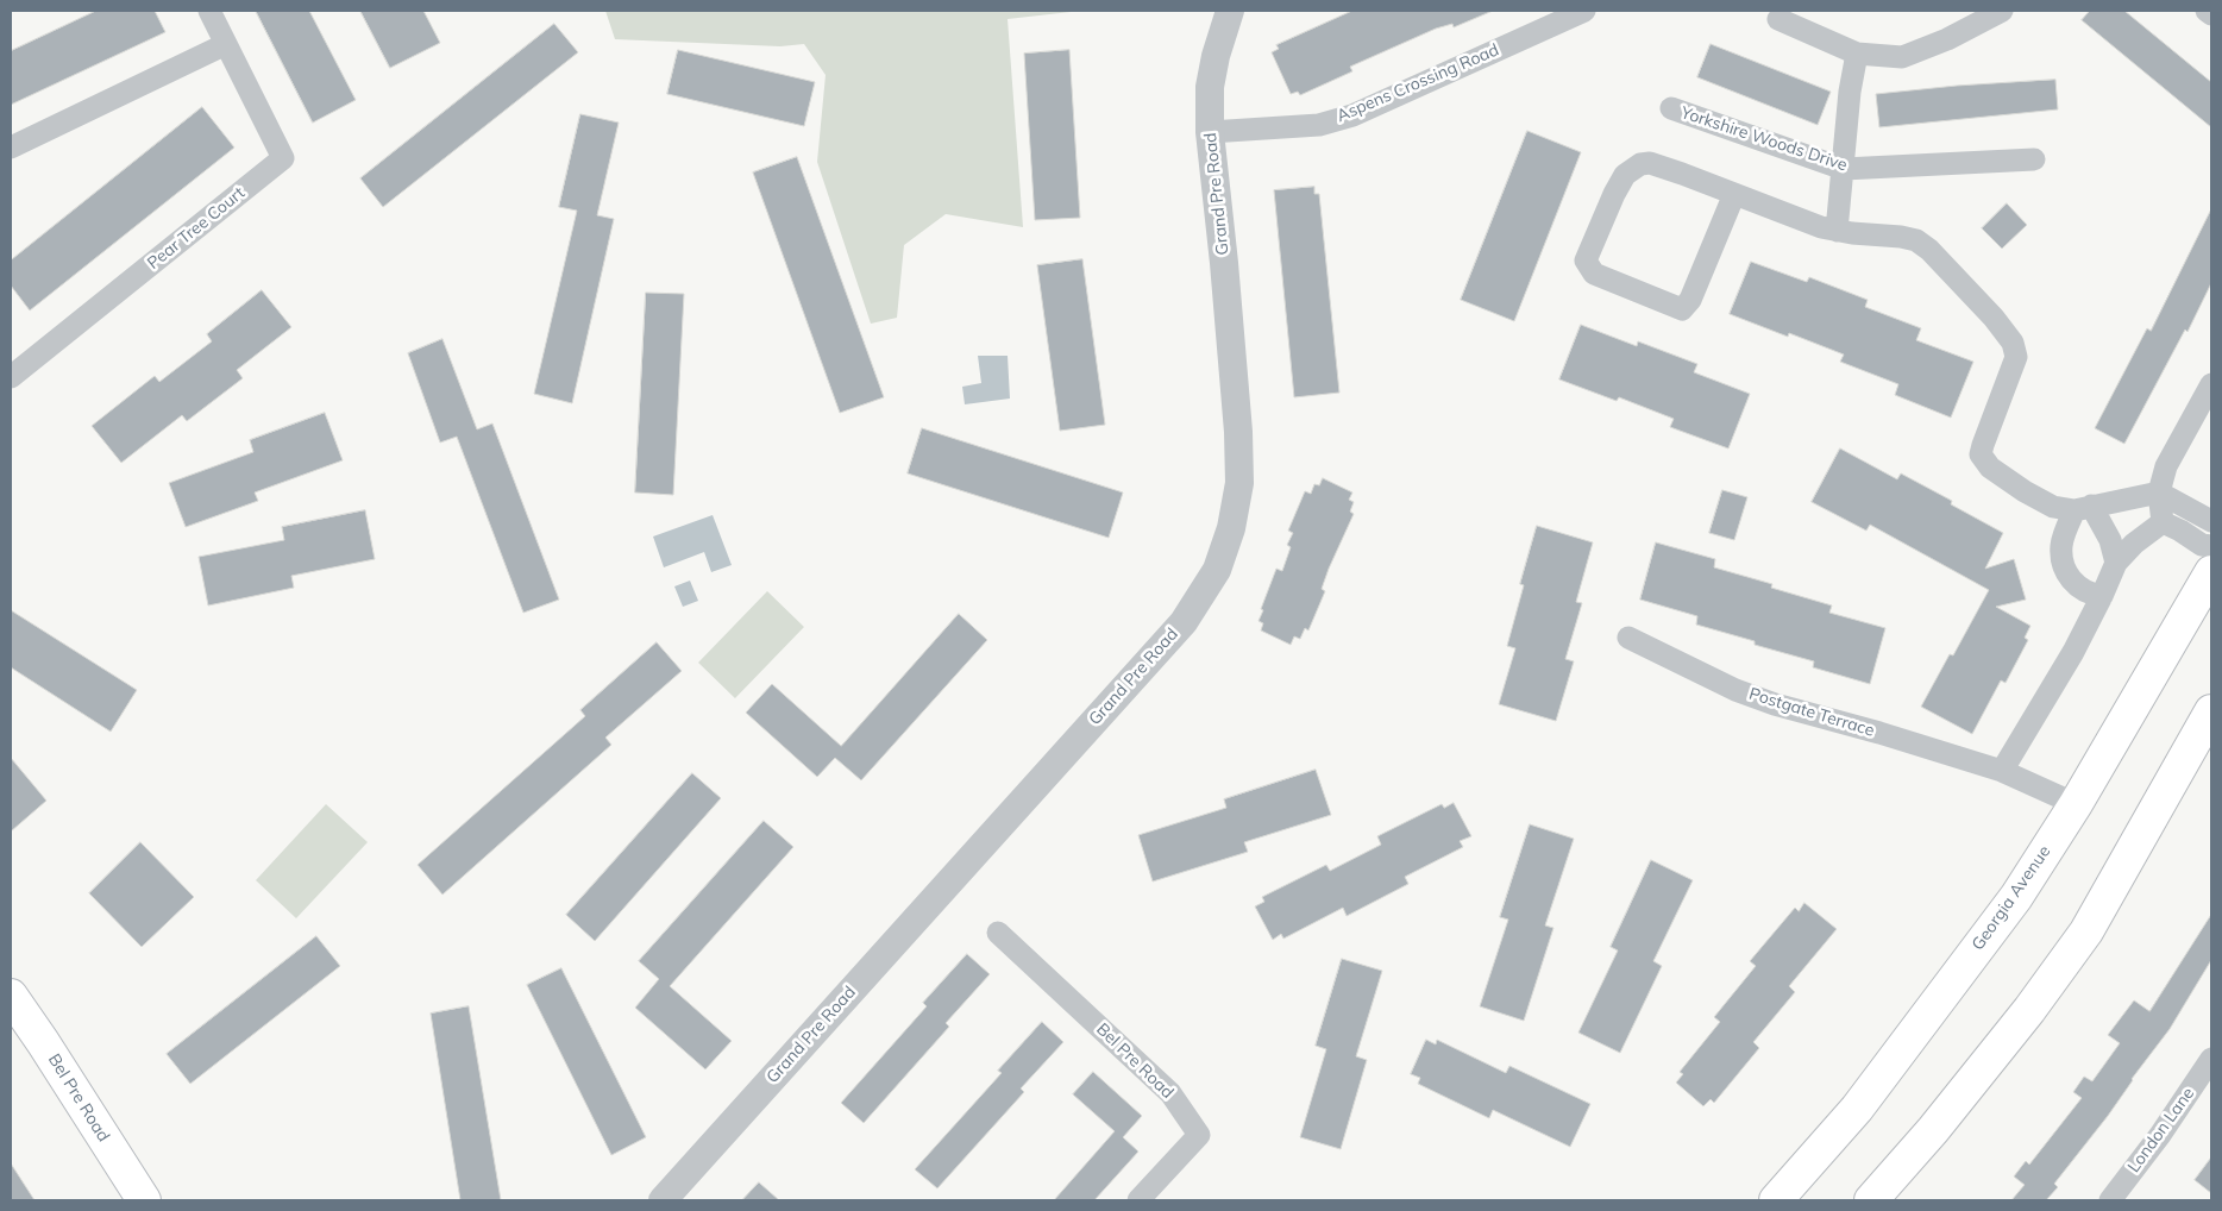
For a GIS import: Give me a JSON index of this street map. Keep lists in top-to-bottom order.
{
  "streets": {
    "main road": ["Georgia Avenue", "Bel Pre Road"],
    "street": [
      "Aspens Crossing Road",
      "Yorkshire Woods Drive",
      "Grand Pre Road",
      "Pear Tree Court",
      "Postgate Terrace",
      "London Lane"
    ]
  },
  "crossings": [
    ["Aspens Crossing Road", "Grand Pre Road"],
    ["Postgate Terrace", "Georgia Avenue"]
  ]
}
